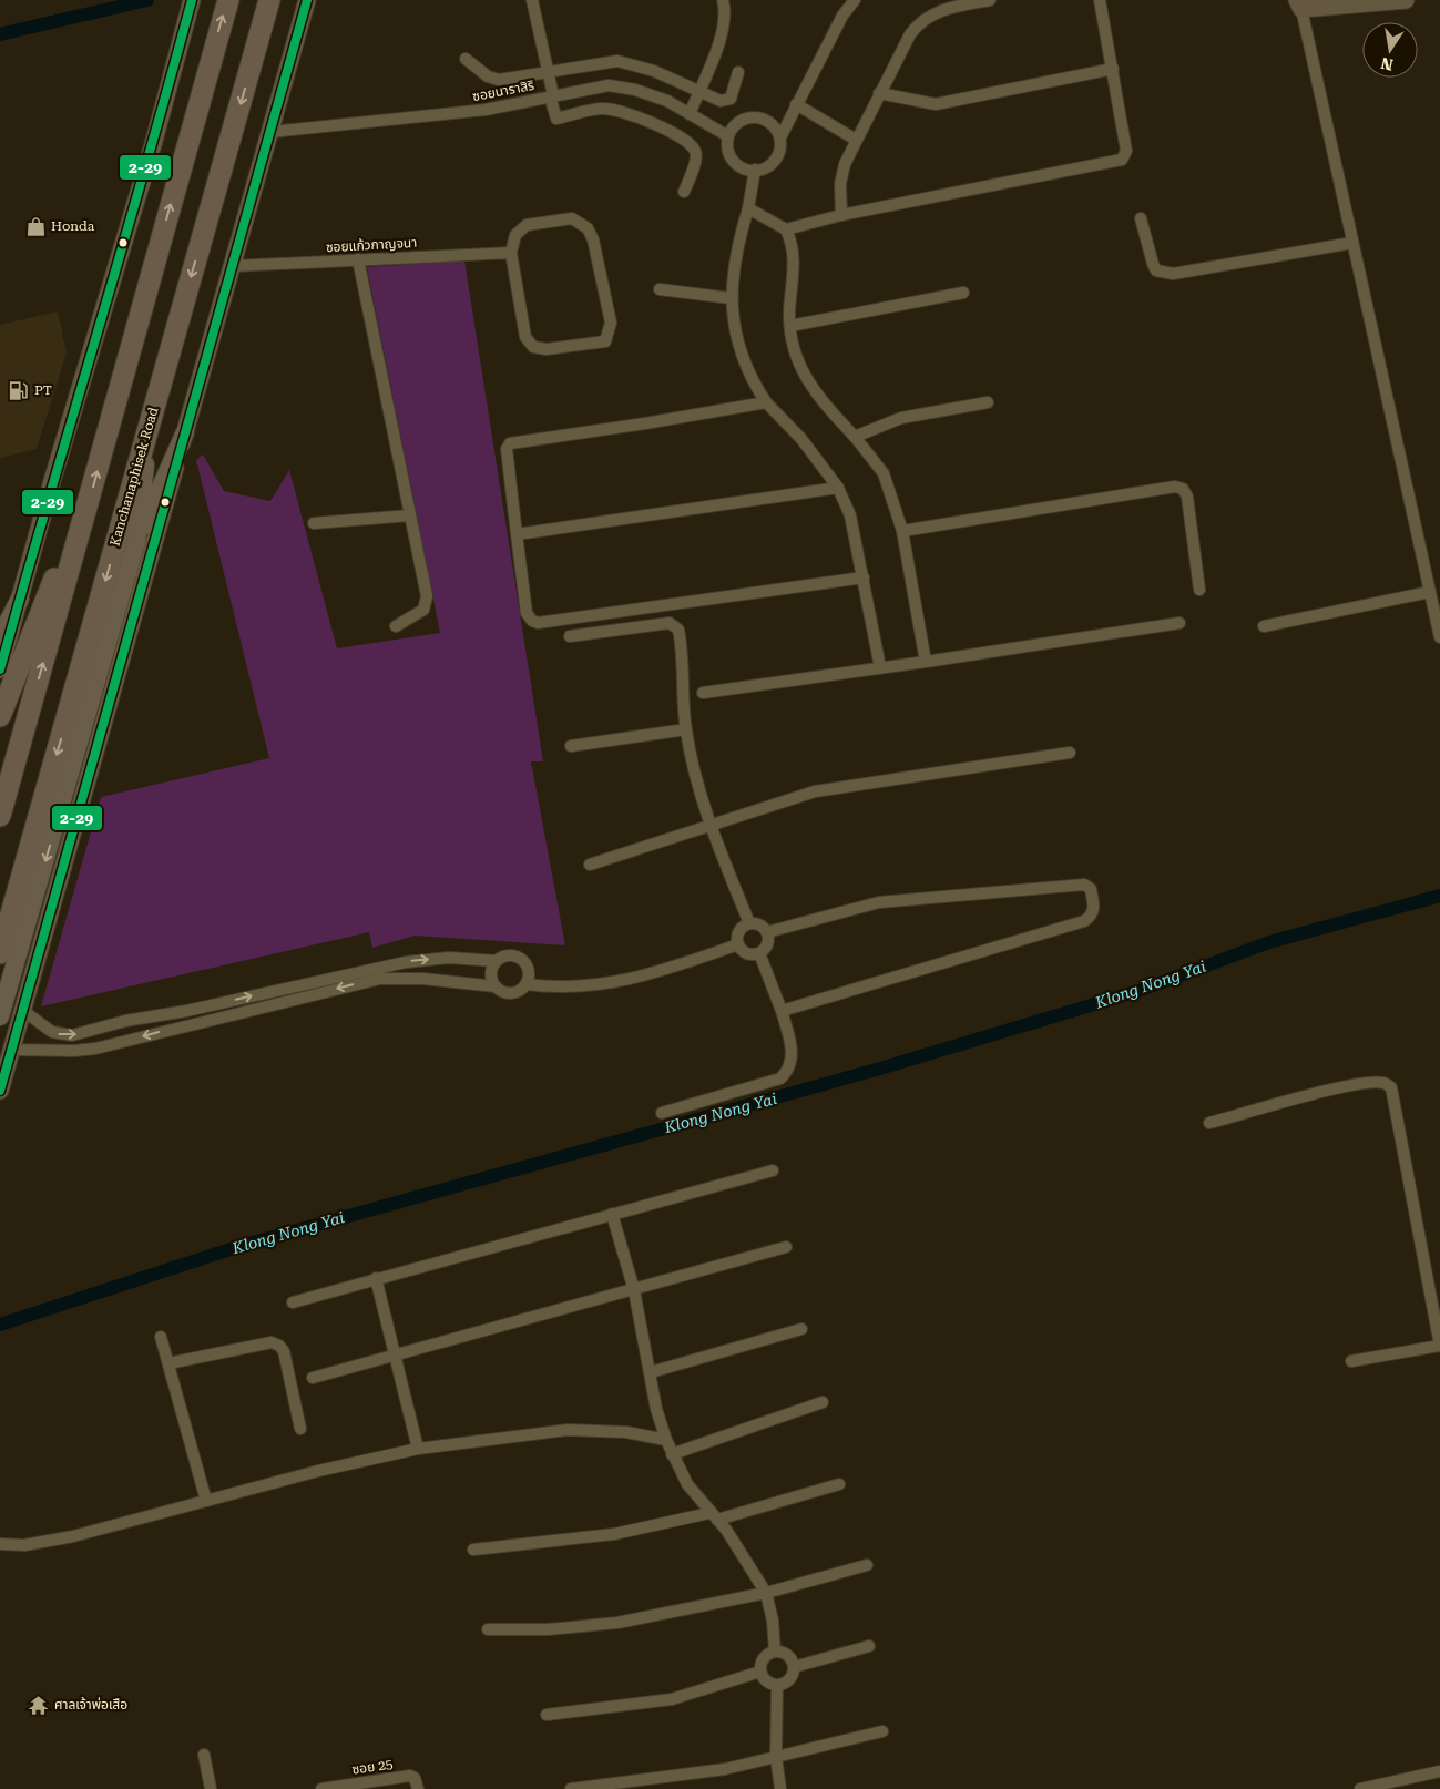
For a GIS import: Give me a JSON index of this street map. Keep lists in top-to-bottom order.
{
  "streets": {
    "highway": ["Kanchanaphisek Road"],
    "street": ["ซอยนาราสิริ", "ซอยแก้วกาญจนา", "ซอย 25"]
  },
  "water": ["Klong Nong Yai"],
  "places": {
    "shop": ["Honda"],
    "fuel station": ["PT"],
    "temple": ["ศาลเจ้าพ่อเสือ"]
  },
  "lines": ["transit line 2-29"],
  "north": "bottom"
}
